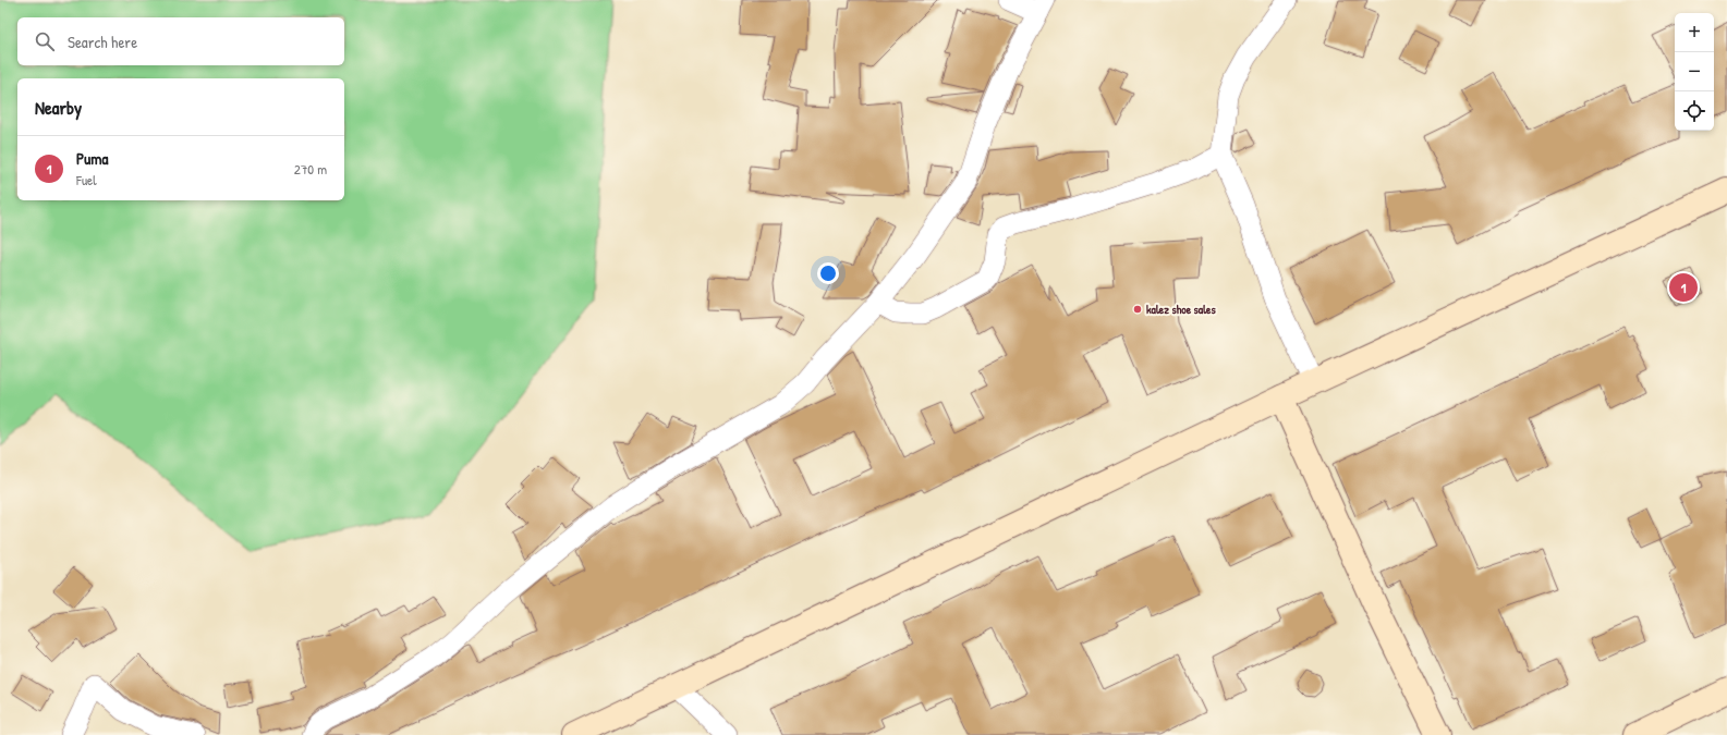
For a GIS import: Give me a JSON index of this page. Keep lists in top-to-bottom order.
{
  "places": ["kalez shoe sales"],
  "page": {
    "map_buttons": ["+", "−"],
    "search": "Search here",
    "heading": "Nearby",
    "list": [
      {
        "mark": "1",
        "name": "Puma",
        "note": "Fuel",
        "value": "270 m"
      }
    ],
    "pins": "1"
  }
}
